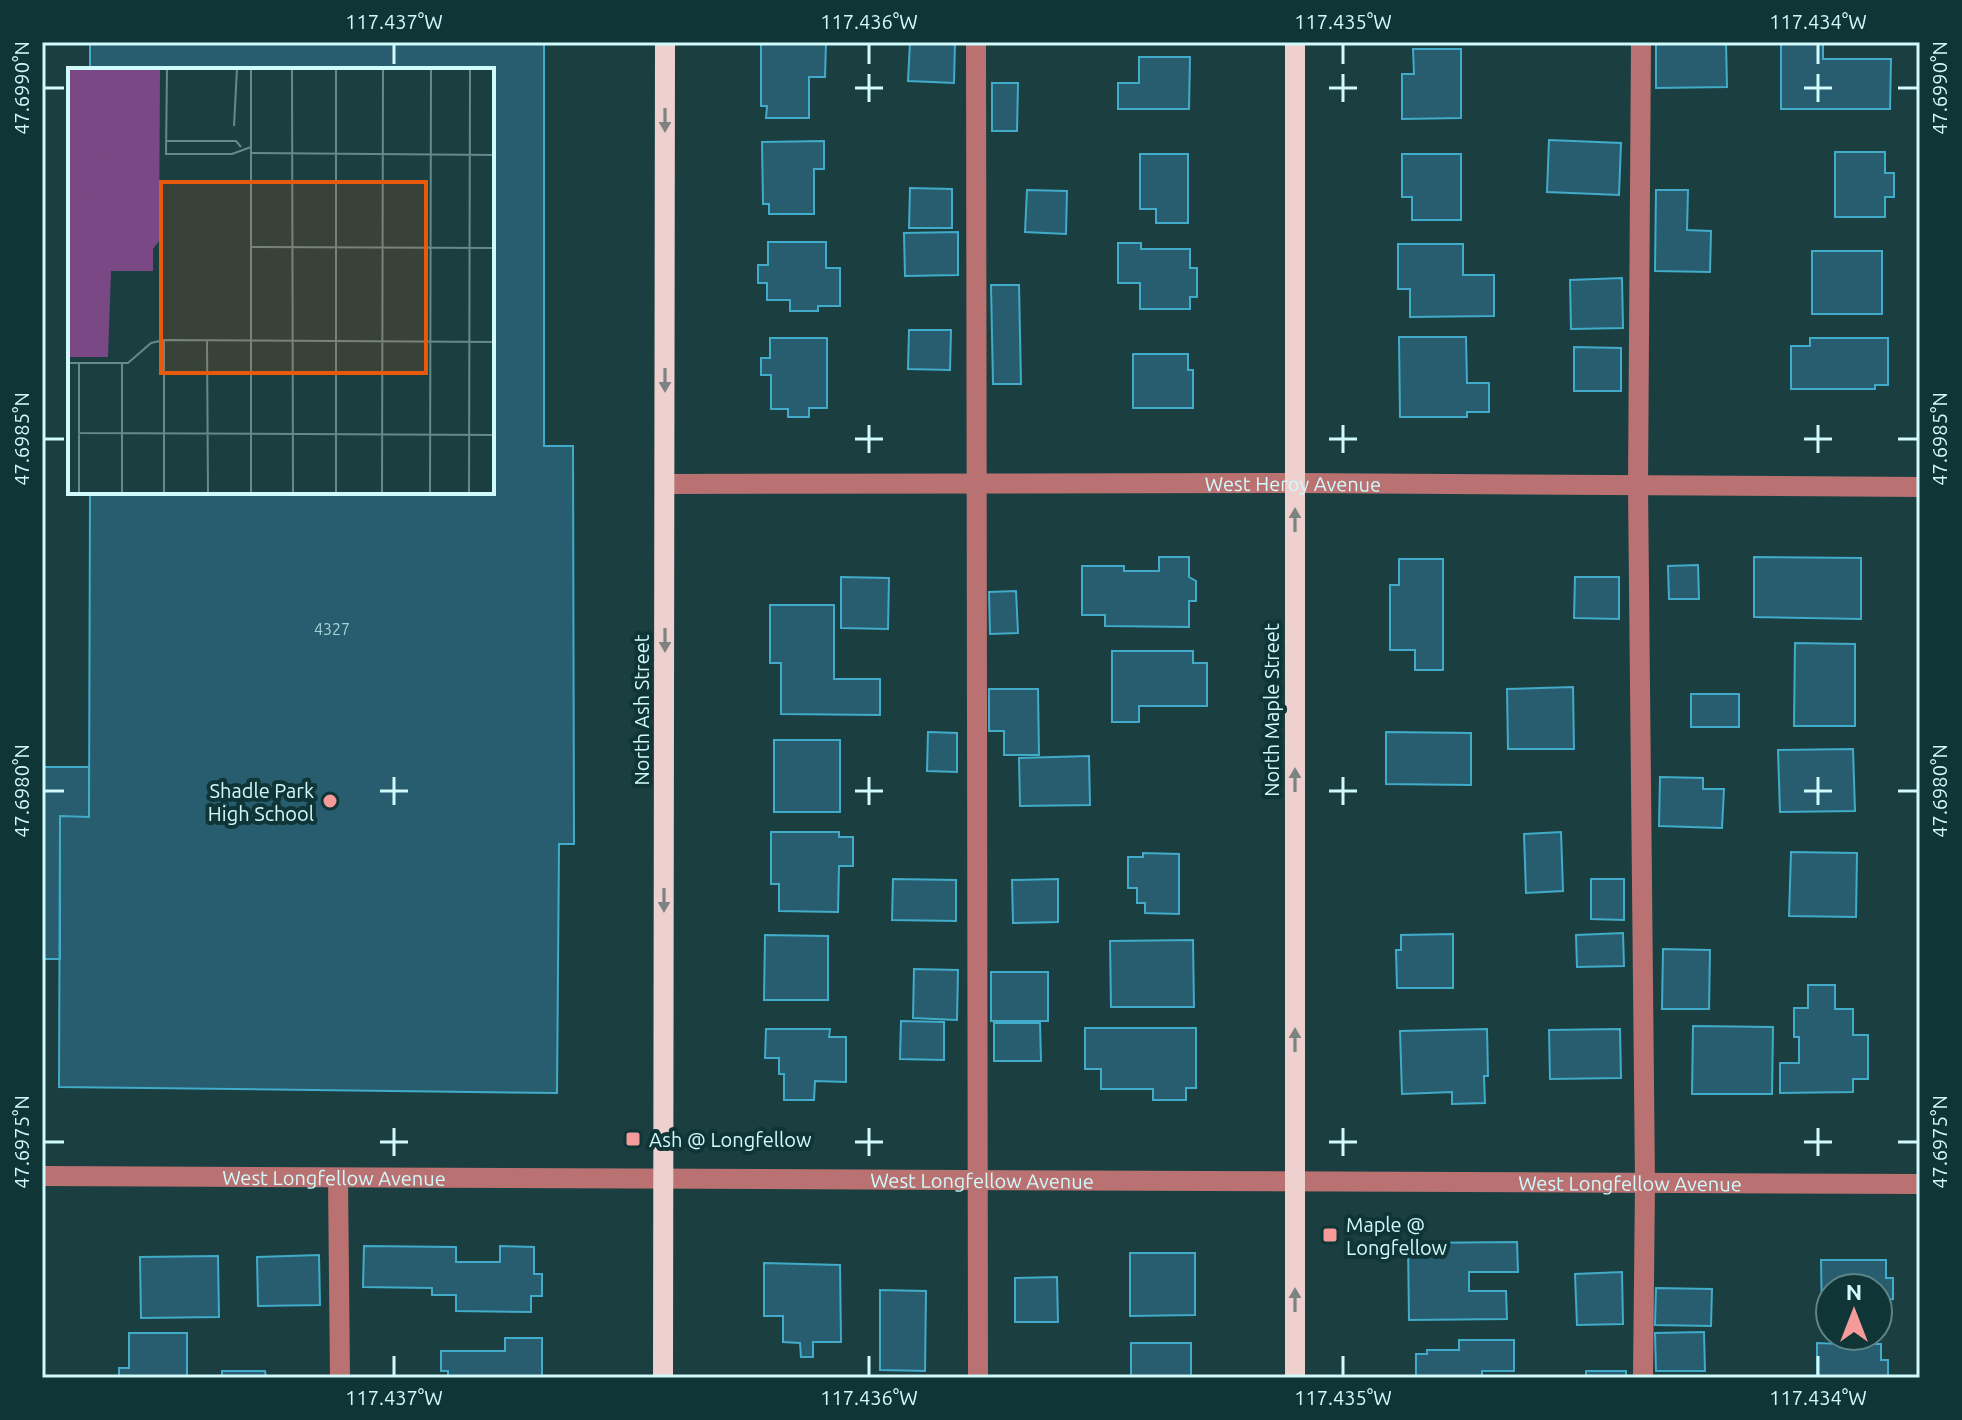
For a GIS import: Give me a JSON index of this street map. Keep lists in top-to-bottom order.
{
  "streets": {
    "main road": ["North Ash Street", "North Maple Street"],
    "street": ["West Heroy Avenue", "West Longfellow Avenue"]
  },
  "crossings": [
    ["West Heroy Avenue", "North Ash Street"],
    ["West Heroy Avenue", "North Maple Street"],
    ["North Ash Street", "West Longfellow Avenue"],
    ["North Maple Street", "West Longfellow Avenue"]
  ],
  "one_way": ["North Ash Street", "North Maple Street"],
  "places": {
    "other": ["Shadle Park High School"],
    "transit": ["Ash @ Longfellow", "Maple @ Longfellow"]
  },
  "house_numbers": ["4327"],
  "north": "top",
  "coordinates": [
    "117.437°W",
    "117.436°W",
    "117.435°W",
    "117.434°W",
    "47.6990°N",
    "47.6985°N",
    "47.6980°N",
    "47.6975°N"
  ]
}
